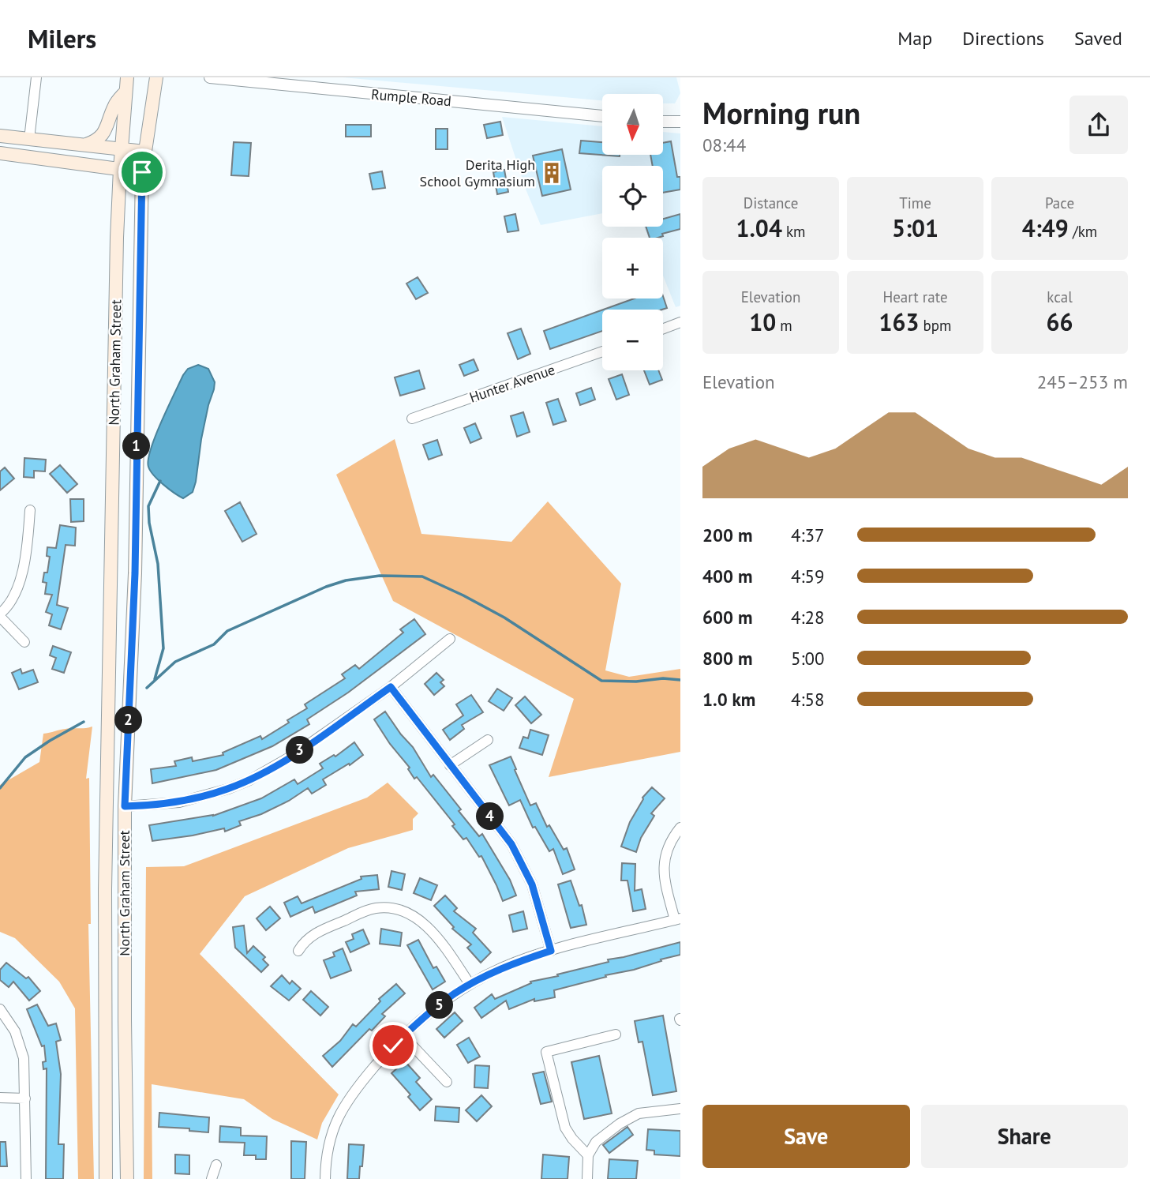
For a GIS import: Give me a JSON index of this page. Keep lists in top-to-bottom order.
{
  "streets": {
    "main road": ["North Graham Street"],
    "street": ["Rumple Road", "Hunter Avenue"]
  },
  "places": {
    "building": ["Derita High School Gymnasium"]
  },
  "north": "bottom",
  "page": {
    "header": "Milers",
    "nav": ["Map", "Directions", "Saved"],
    "heading": ["Morning run", "08:44"],
    "map_buttons": ["+", "−"],
    "stats": [
      ["Distance", "1.04 km"],
      ["Time", "5:01"],
      ["Pace", "4:49 /km"],
      ["Elevation", "10 m"],
      ["Heart rate", "163 bpm"],
      ["kcal", "66"]
    ],
    "chart": ["Elevation", "245–253 m"],
    "pins": [
      "1",
      "2",
      "3",
      "4",
      "5"
    ],
    "list": [
      {
        "name": "200 m",
        "note": "4:37"
      },
      {
        "name": "400 m",
        "note": "4:59"
      },
      {
        "name": "600 m",
        "note": "4:28"
      },
      {
        "name": "800 m",
        "note": "5:00"
      },
      {
        "name": "1.0 km",
        "note": "4:58"
      }
    ],
    "buttons": ["Save", "Share"]
  }
}
